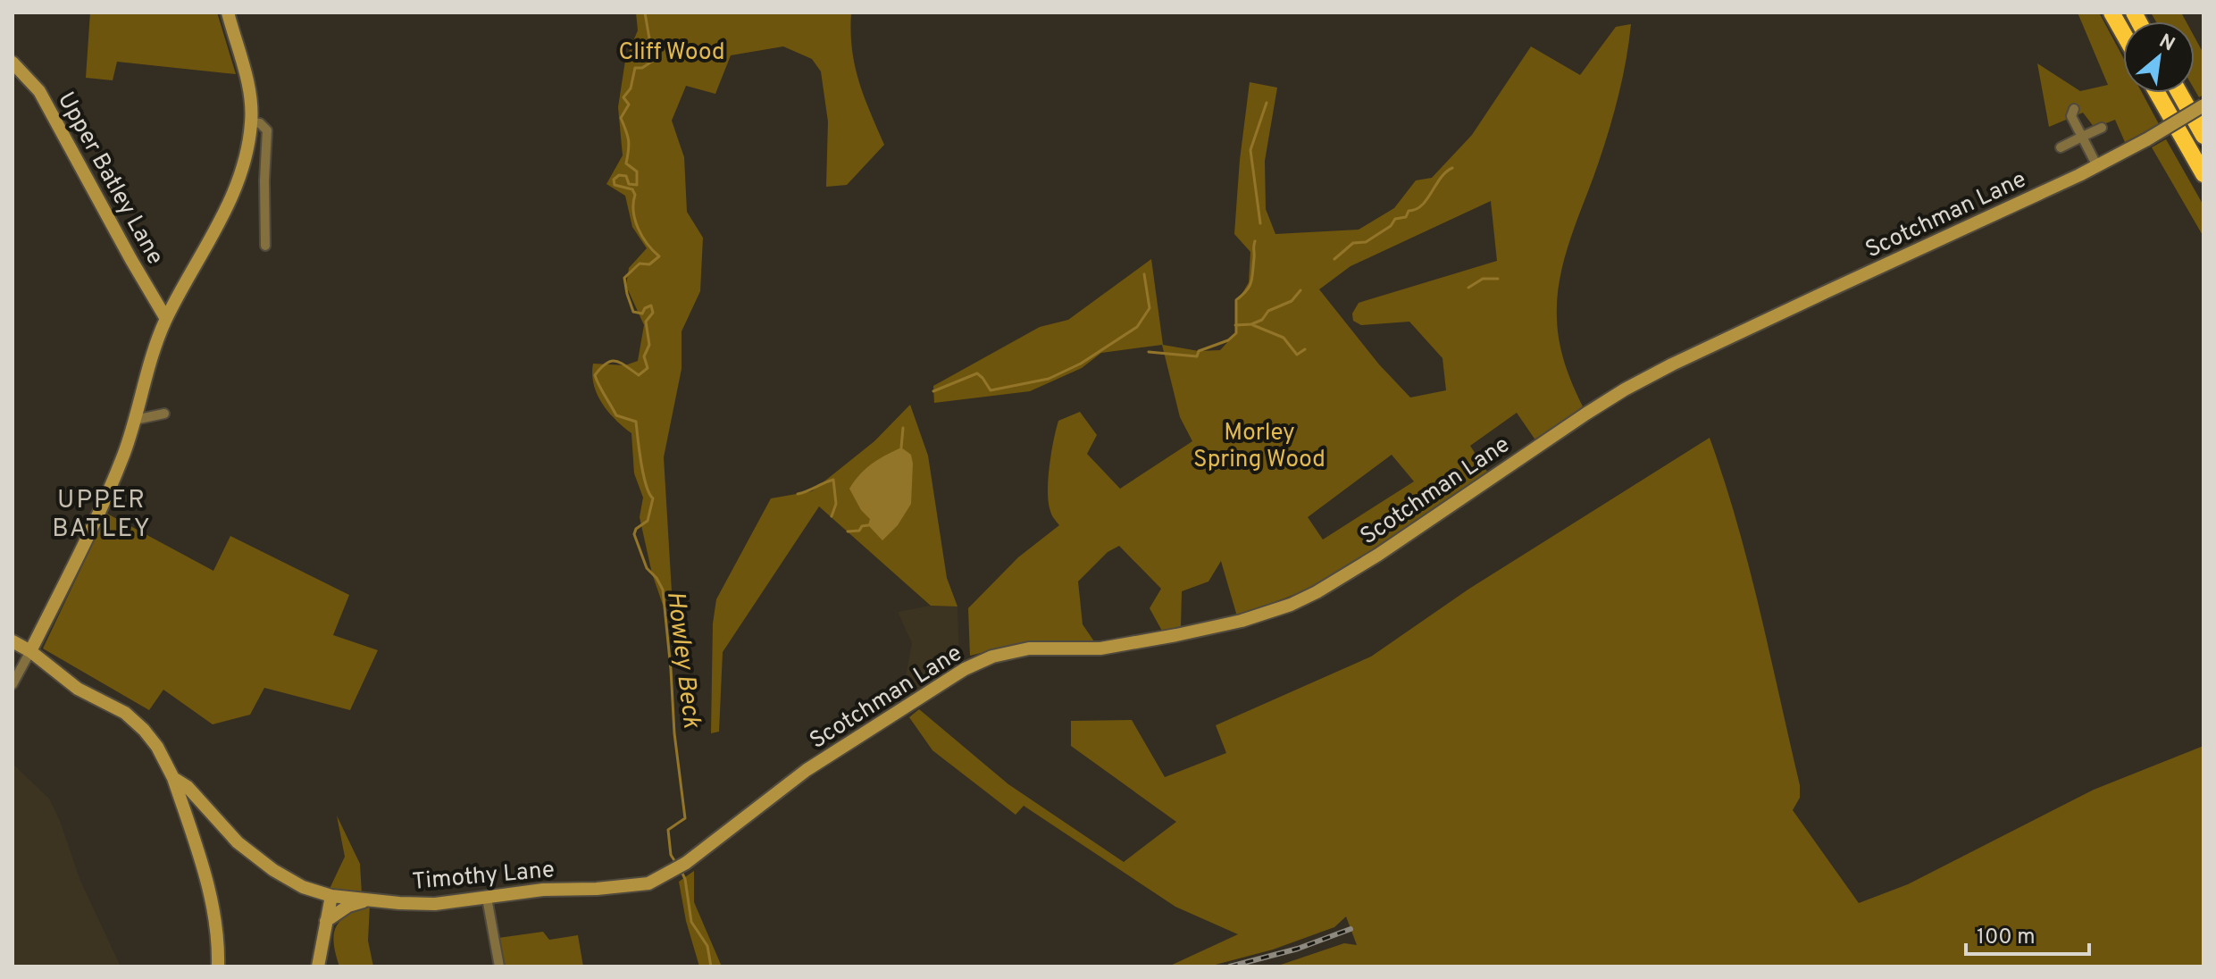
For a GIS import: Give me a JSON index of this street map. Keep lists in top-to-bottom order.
{
  "streets": {
    "main road": ["Upper Batley Lane", "Scotchman Lane", "Timothy Lane"]
  },
  "crossings": [
    ["Scotchman Lane", "Timothy Lane"]
  ],
  "districts": ["UPPER BATLEY"],
  "water": ["Howley Beck"],
  "parks": ["Cliff Wood", "Morley Spring Wood"],
  "scale_bar": "100 m",
  "north": "top right"
}
